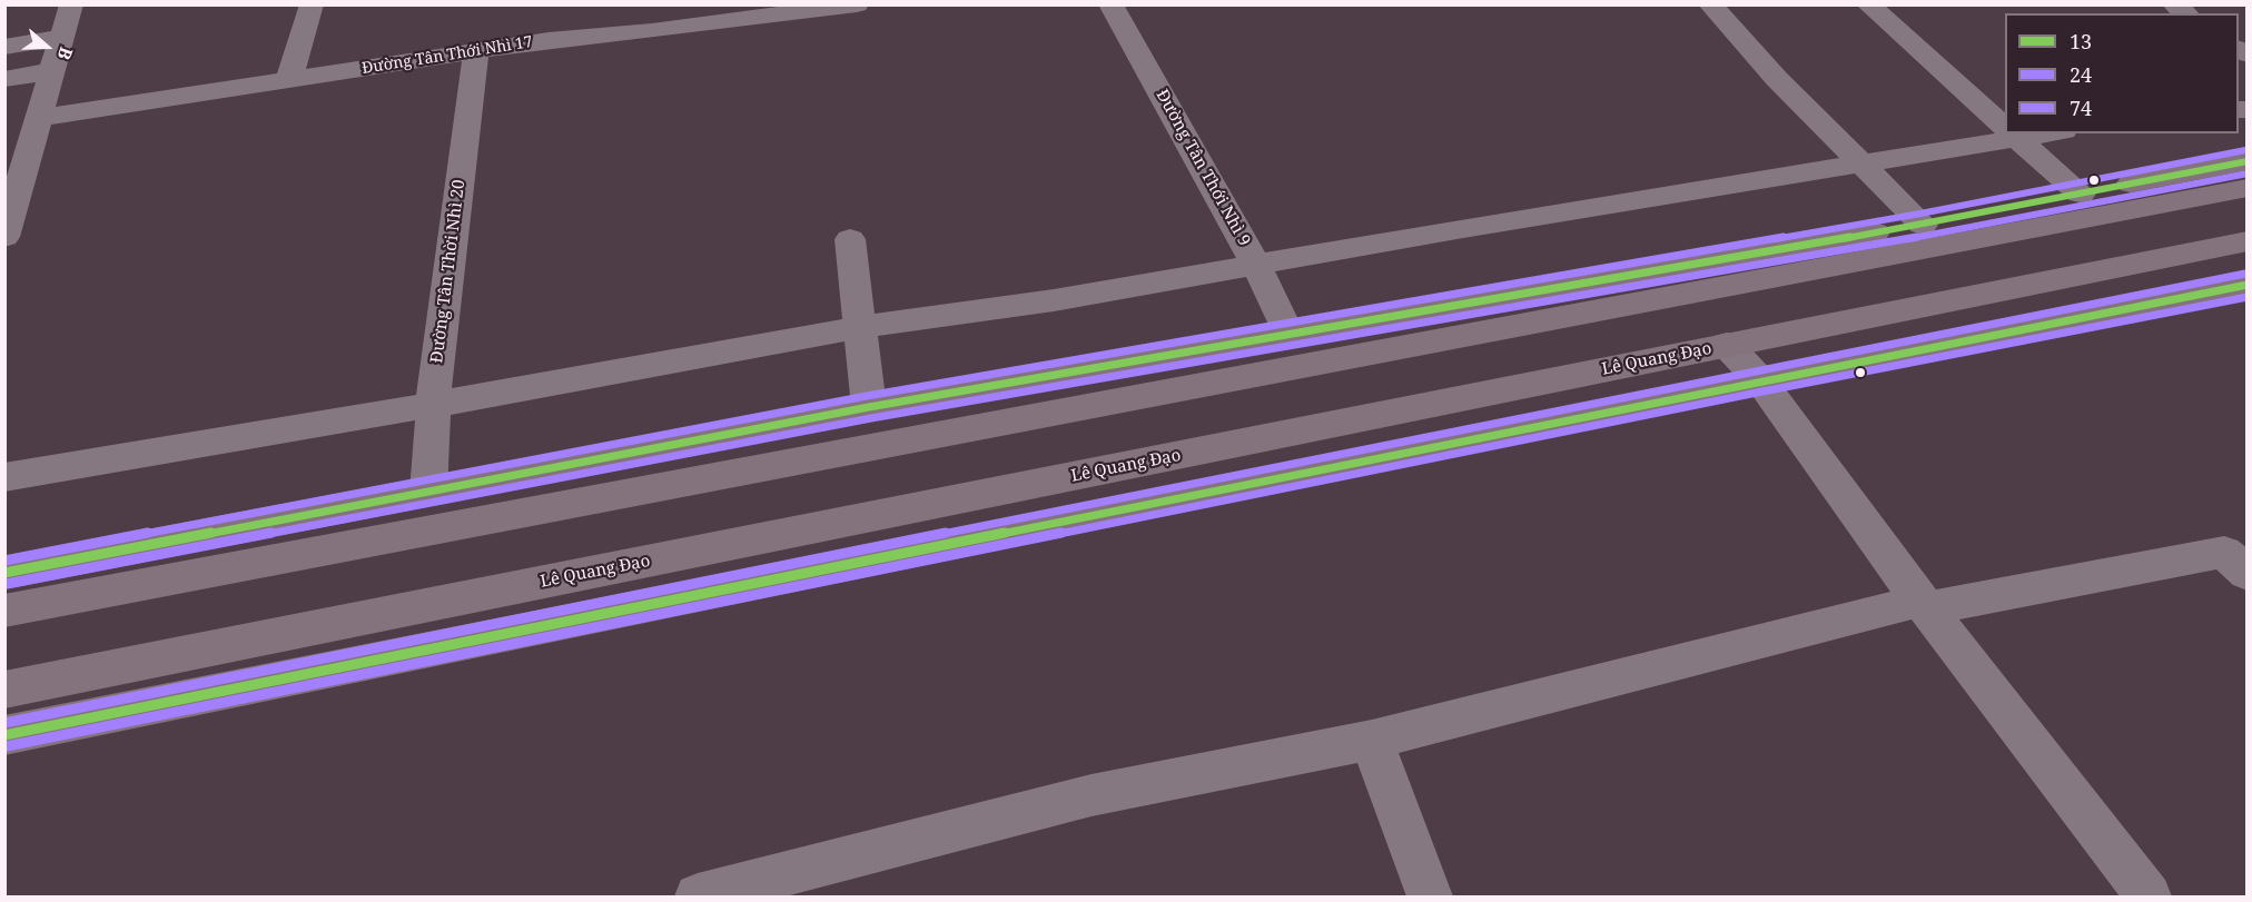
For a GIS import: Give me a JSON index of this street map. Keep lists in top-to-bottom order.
{
  "streets": {
    "highway": ["Lê Quang Đạo"],
    "street": ["Đường Tân Thới Nhì 17", "Đường Tân Thới Nhì 9", "Đường Tân Thời Nhì 20"]
  },
  "crossings": [
    ["Đường Tân Thới Nhì 17", "Đường Tân Thời Nhì 20"]
  ],
  "lines": ["transit line 74", "transit line 13", "transit line 24"],
  "legend": ["13", "24", "74"],
  "north": "right"
}
